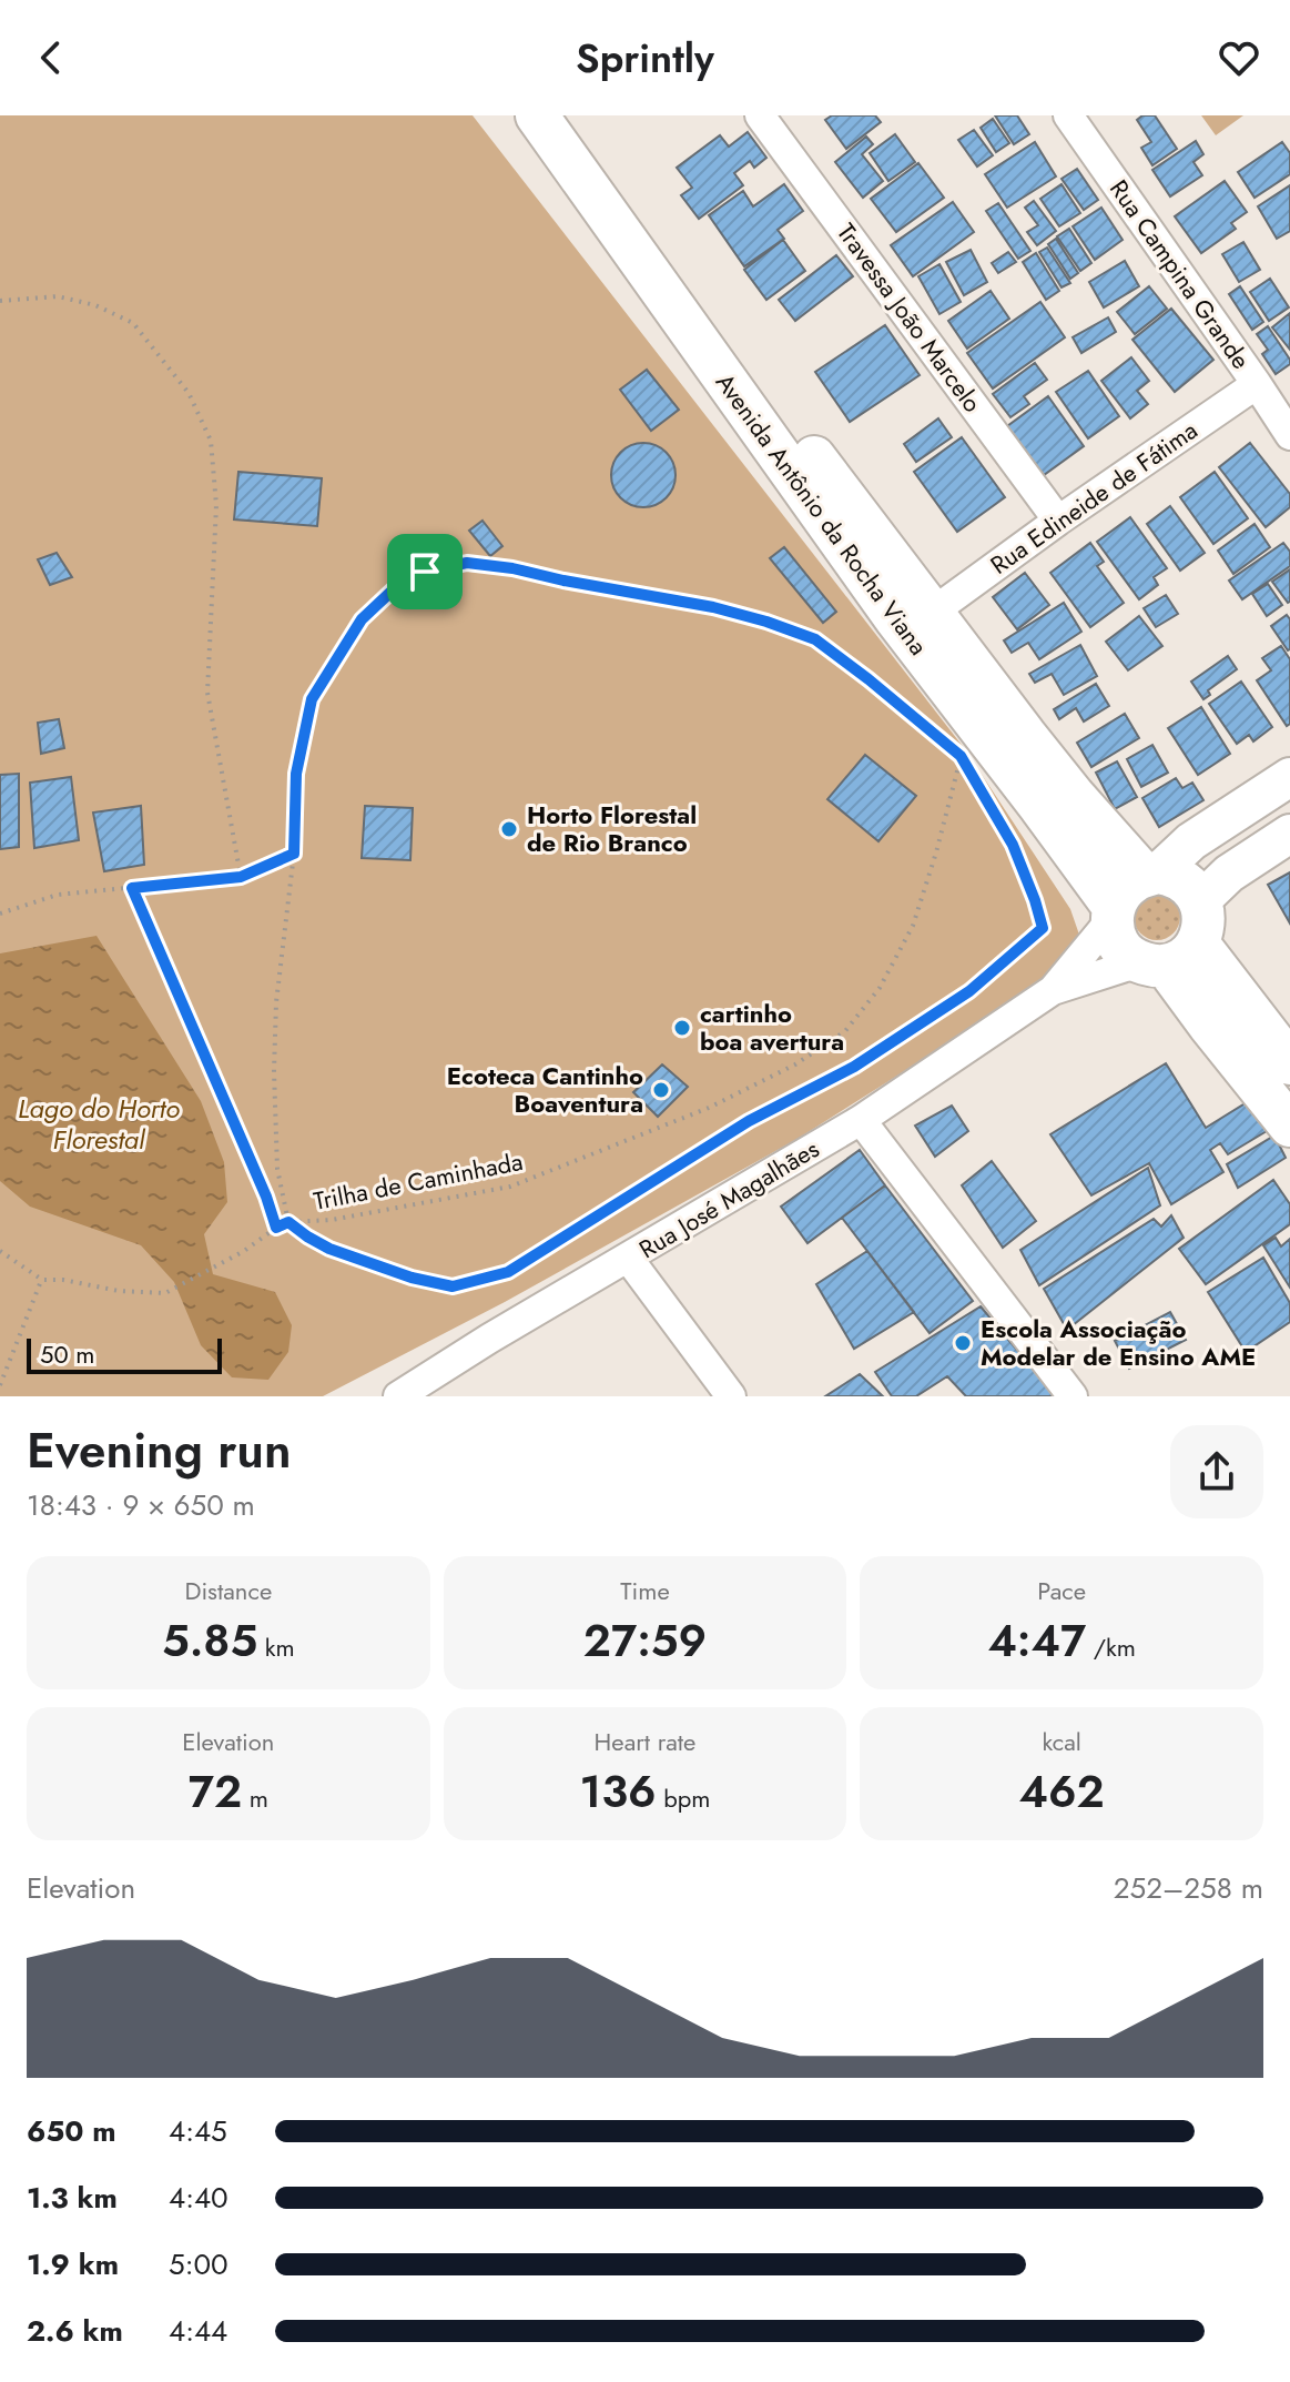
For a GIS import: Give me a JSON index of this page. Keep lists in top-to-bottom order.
{
  "streets": {
    "main road": ["Avenida Antônio da Rocha Viana"],
    "street": [
      "Rua Campina Grande",
      "Travessa João Marcelo",
      "Rua Edineide de Fátima",
      "Rua José Magalhães"
    ],
    "path": ["Trilha de Caminhada"]
  },
  "crossings": [
    ["Rua Campina Grande", "Rua Edineide de Fátima"],
    ["Travessa João Marcelo", "Rua Edineide de Fátima"],
    ["Rua Edineide de Fátima", "Avenida Antônio da Rocha Viana"],
    ["Avenida Antônio da Rocha Viana", "Rua José Magalhães"]
  ],
  "water": ["Lago do Horto Florestal"],
  "places": [
    "Horto Florestal de Rio Branco",
    "cartinho boa avertura",
    "Ecoteca Cantinho Boaventura",
    "Escola Associação Modelar de Ensino AME"
  ],
  "scale_bar": "50 m",
  "page": {
    "header": "Sprintly",
    "scale": "50 m",
    "heading": ["Evening run", "18:43 · 9 × 650 m"],
    "stats": [
      ["Distance", "5.85 km"],
      ["Time", "27:59"],
      ["Pace", "4:47 /km"],
      ["Elevation", "72 m"],
      ["Heart rate", "136 bpm"],
      ["kcal", "462"]
    ],
    "chart": ["Elevation", "252–258 m"],
    "list": [
      {
        "name": "650 m",
        "note": "4:45"
      },
      {
        "name": "1.3 km",
        "note": "4:40"
      },
      {
        "name": "1.9 km",
        "note": "5:00"
      },
      {
        "name": "2.6 km",
        "note": "4:44"
      }
    ]
  }
}
